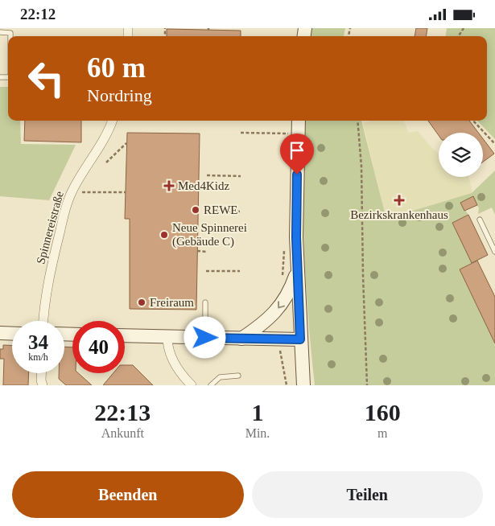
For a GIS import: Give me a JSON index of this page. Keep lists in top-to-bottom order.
{
  "streets": {
    "street": ["Spinnereistraße"]
  },
  "places": {
    "health": ["Med4Kidz", "Bezirkskrankenhaus"],
    "other": ["REWE", "Neue Spinnerei (Gebäude C)", "Freiraum"]
  },
  "page": {
    "status": "22:12",
    "turn": ["60 m", "Nordring"],
    "speed": "34 km/h",
    "limit": "40",
    "eta": [
      "22:13",
      "Ankunft",
      "1",
      "Min.",
      "160",
      "m"
    ],
    "buttons": ["Beenden", "Teilen"]
  }
}
